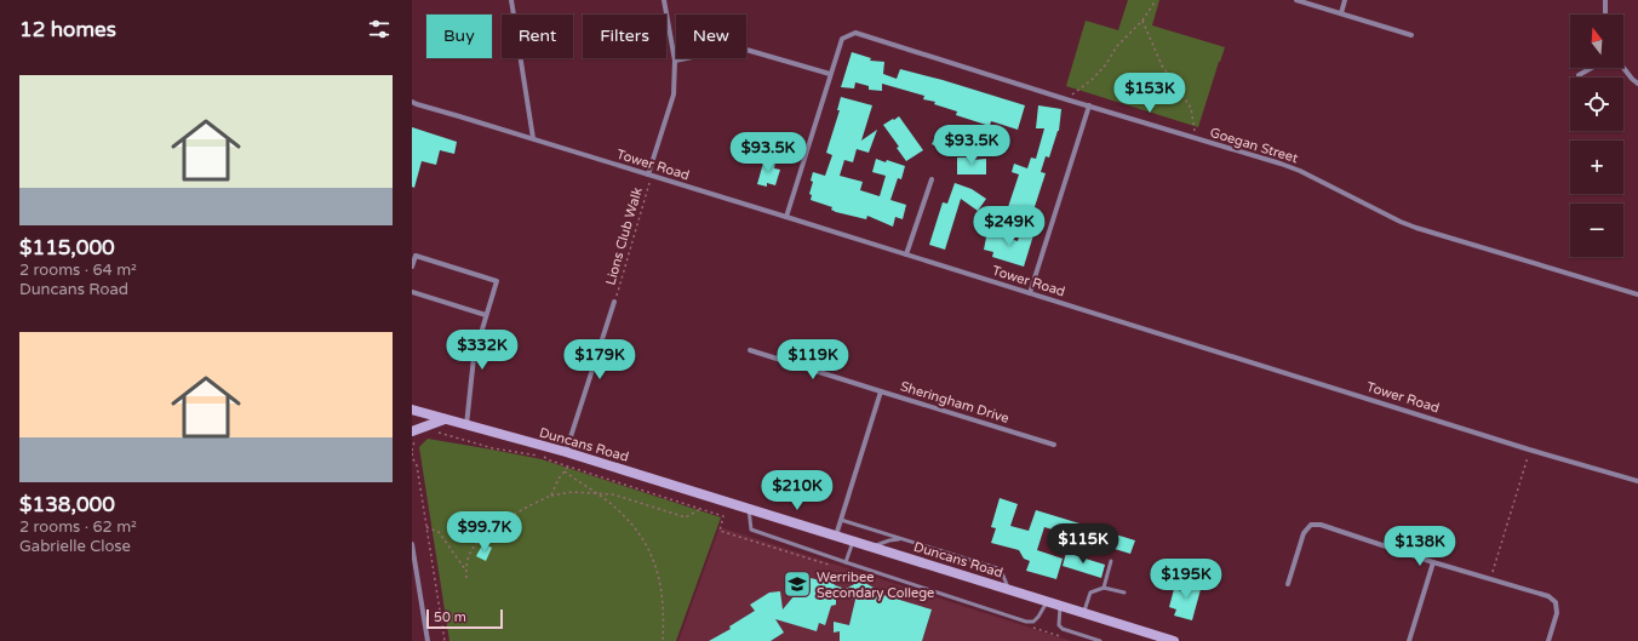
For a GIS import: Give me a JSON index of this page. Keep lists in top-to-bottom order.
{
  "streets": {
    "main road": ["Duncans Road"],
    "street": ["Goegan Street", "Tower Road", "Sheringham Drive"],
    "path": ["Lions Club Walk"]
  },
  "crossings": [
    ["Goegan Street", "Tower Road"],
    ["Tower Road", "Lions Club Walk"],
    ["Sheringham Drive", "Duncans Road"]
  ],
  "places": {
    "school or university": ["Werribee Secondary College"]
  },
  "scale_bar": "50 m",
  "north": "top",
  "page": {
    "heading": "12 homes",
    "map_buttons": ["+", "−"],
    "chip": [
      "Buy",
      "Rent",
      "Filters",
      "New"
    ],
    "list": [
      {
        "name": "$115,000",
        "note": "2 rooms · 64 m² · Duncans Road"
      },
      {
        "name": "$138,000",
        "note": "2 rooms · 62 m² · Gabrielle Close"
      }
    ],
    "price": [
      "$153K",
      "$93.5K",
      "$93.5K",
      "$249K",
      "$332K",
      "$179K",
      "$119K",
      "$210K",
      "$99.7K",
      "$115K",
      "$138K",
      "$195K"
    ],
    "scale": "50 m"
  }
}
